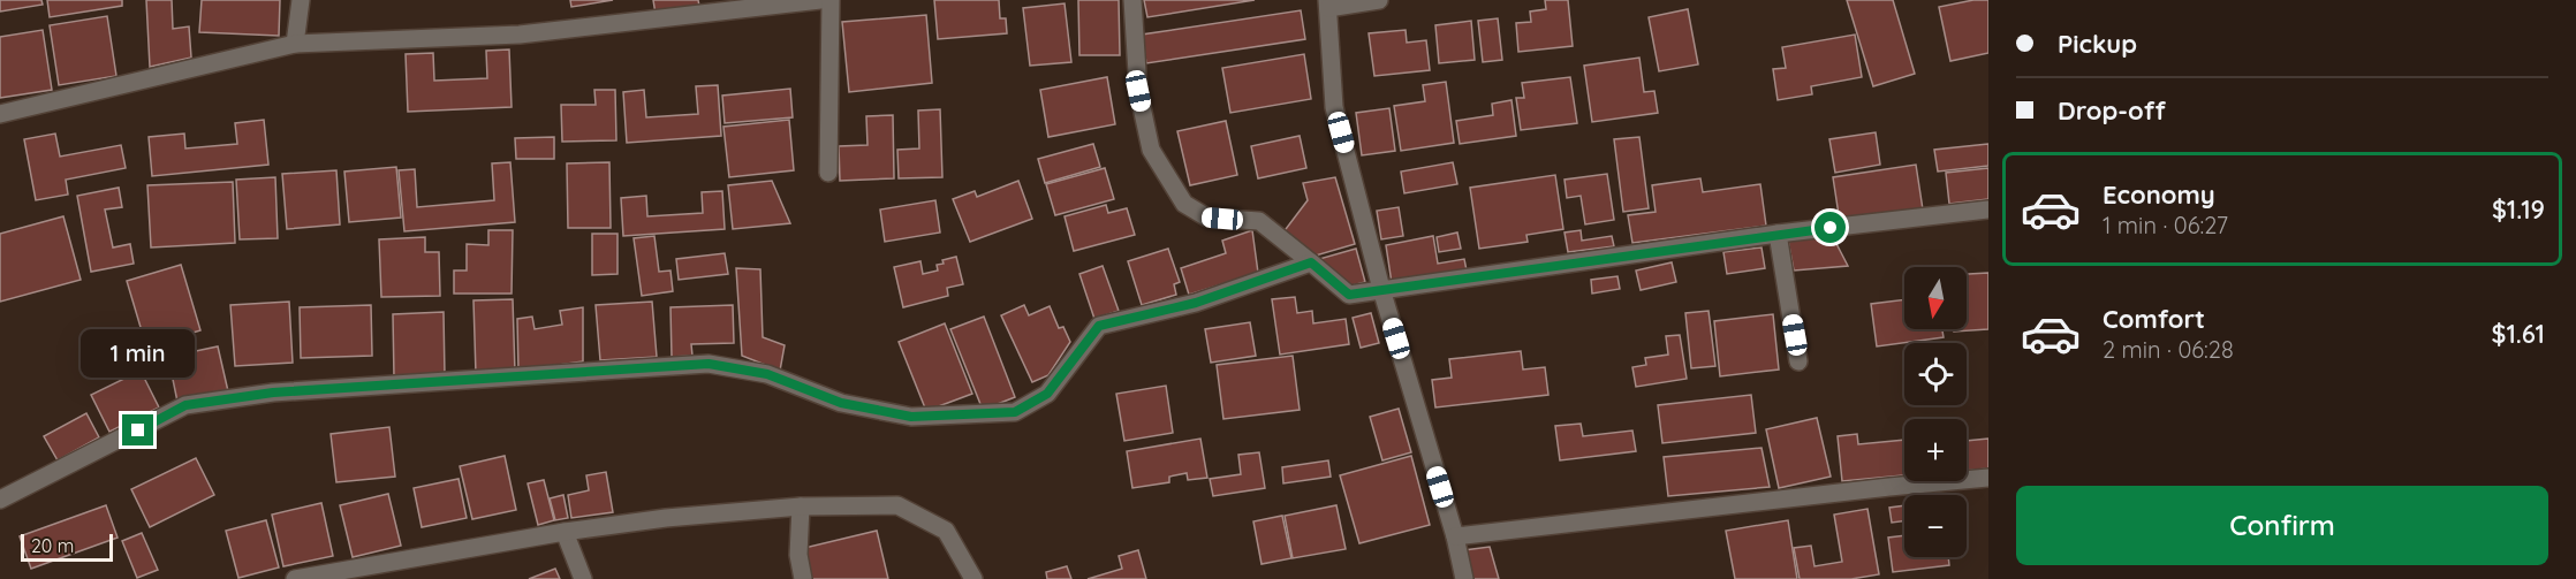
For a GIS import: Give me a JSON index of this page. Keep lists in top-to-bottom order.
{
  "scale_bar": "20 m",
  "north": "bottom",
  "page": {
    "banner": ["Pickup", "Drop-off"],
    "list": [
      {
        "name": "Economy",
        "note": "1 min · 06:27",
        "value": "$1.19"
      },
      {
        "name": "Comfort",
        "note": "2 min · 06:28",
        "value": "$1.61"
      }
    ],
    "map_buttons": ["+", "−"],
    "bubble": "1 min",
    "buttons": "Confirm",
    "scale": "20 m"
  }
}
